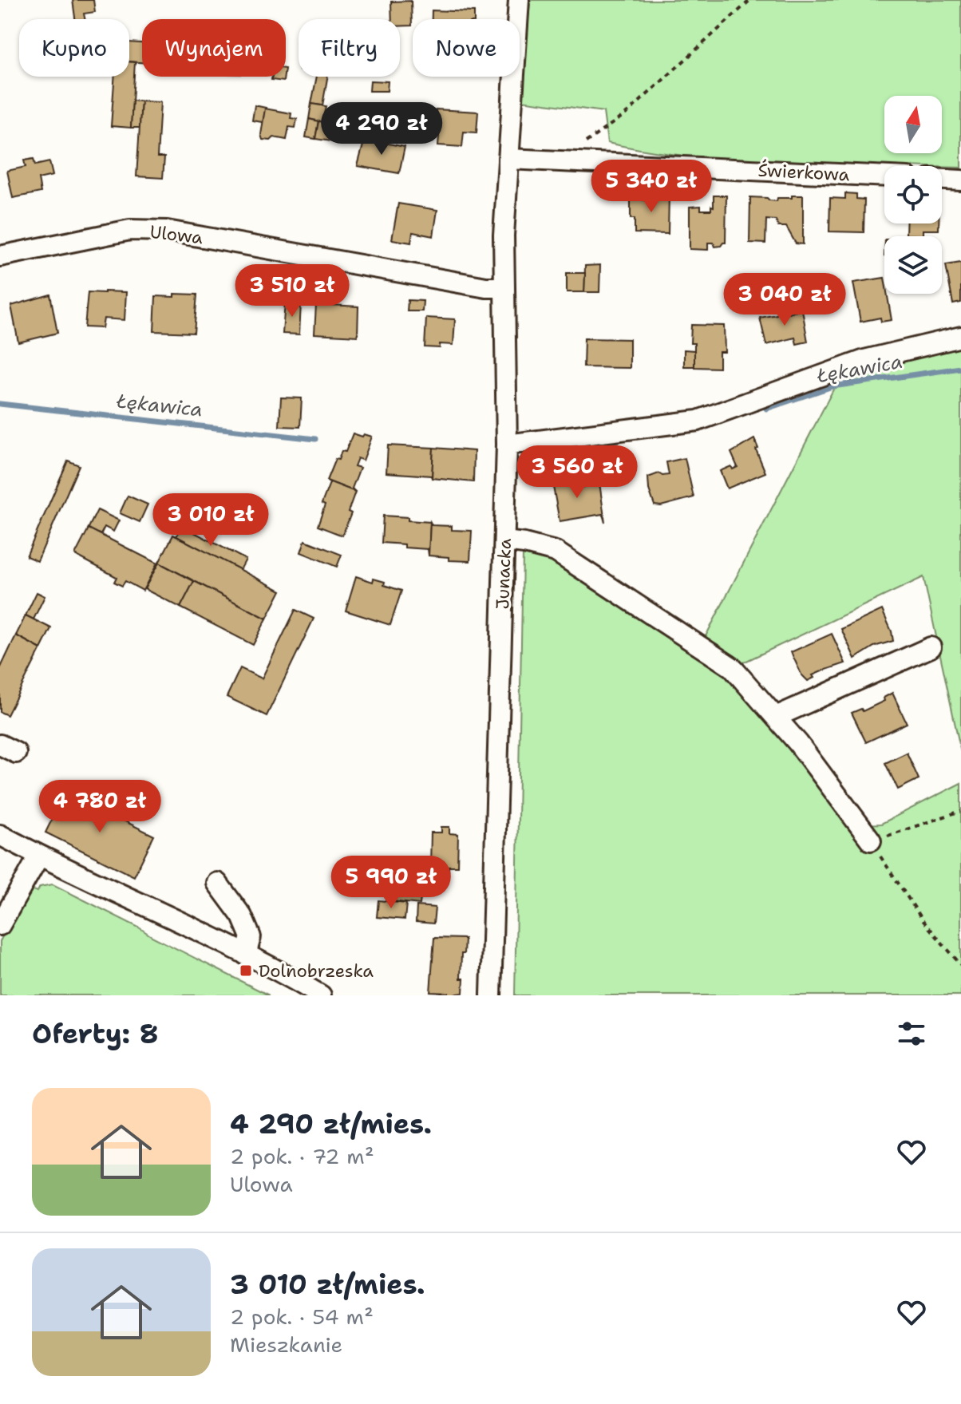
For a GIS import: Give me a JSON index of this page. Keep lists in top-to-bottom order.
{
  "streets": {
    "street": ["Świerkowa", "Ulowa", "Junacka"]
  },
  "crossings": [
    ["Świerkowa", "Junacka"],
    ["Ulowa", "Junacka"]
  ],
  "water": ["Łękawica"],
  "places": {
    "transit": ["Dolnobrzeska"]
  },
  "north": "top",
  "page": {
    "chip": [
      "Kupno",
      "Wynajem",
      "Filtry",
      "Nowe"
    ],
    "price": [
      "4 290 zł",
      "5 340 zł",
      "3 510 zł",
      "3 040 zł",
      "3 560 zł",
      "3 010 zł",
      "4 780 zł",
      "5 990 zł"
    ],
    "heading": "Oferty: 8",
    "list": [
      {
        "name": "4 290 zł/mies.",
        "note": "2 pok. · 72 m² · Ulowa"
      },
      {
        "name": "3 010 zł/mies.",
        "note": "2 pok. · 54 m² · Mieszkanie"
      }
    ]
  }
}
